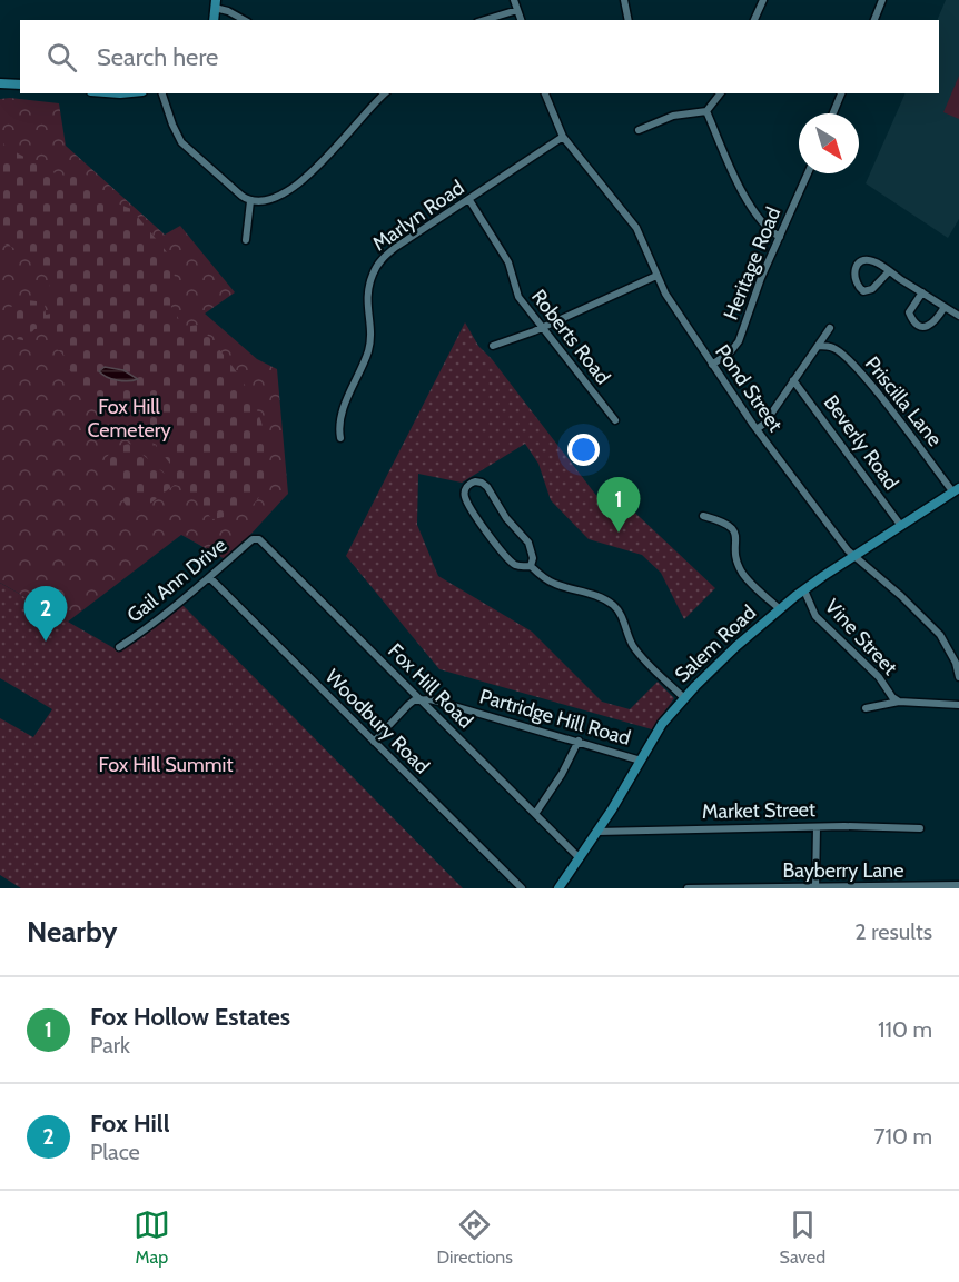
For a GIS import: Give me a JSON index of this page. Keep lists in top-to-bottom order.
{
  "streets": {
    "main road": ["Salem Road"],
    "street": [
      "Marlyn Road",
      "Heritage Road",
      "Roberts Road",
      "Pond Street",
      "Priscilla Lane",
      "Beverly Road",
      "Gail Ann Drive",
      "Vine Street",
      "Fox Hill Road",
      "Partridge Hill Road",
      "Woodbury Road",
      "Market Street",
      "Bayberry Lane"
    ]
  },
  "crossings": [
    ["Marlyn Road", "Roberts Road"],
    ["Marlyn Road", "Pond Street"],
    ["Heritage Road", "Pond Street"],
    ["Pond Street", "Salem Road"],
    ["Priscilla Lane", "Salem Road"],
    ["Beverly Road", "Salem Road"],
    ["Gail Ann Drive", "Fox Hill Road"],
    ["Gail Ann Drive", "Woodbury Road"],
    ["Vine Street", "Salem Road"],
    ["Salem Road", "Fox Hill Road"],
    ["Salem Road", "Partridge Hill Road"],
    ["Salem Road", "Market Street"],
    ["Fox Hill Road", "Partridge Hill Road"]
  ],
  "parks": ["Fox Hill Cemetery", "Fox Hill Summit"],
  "north": "bottom right",
  "page": {
    "search": "Search here",
    "pins": ["1", "2"],
    "heading": ["Nearby", "2 results"],
    "list": [
      {
        "mark": "1",
        "name": "Fox Hollow Estates",
        "note": "Park",
        "value": "110 m"
      },
      {
        "mark": "2",
        "name": "Fox Hill",
        "note": "Place",
        "value": "710 m"
      }
    ],
    "nav": ["Map", "Directions", "Saved"]
  }
}
